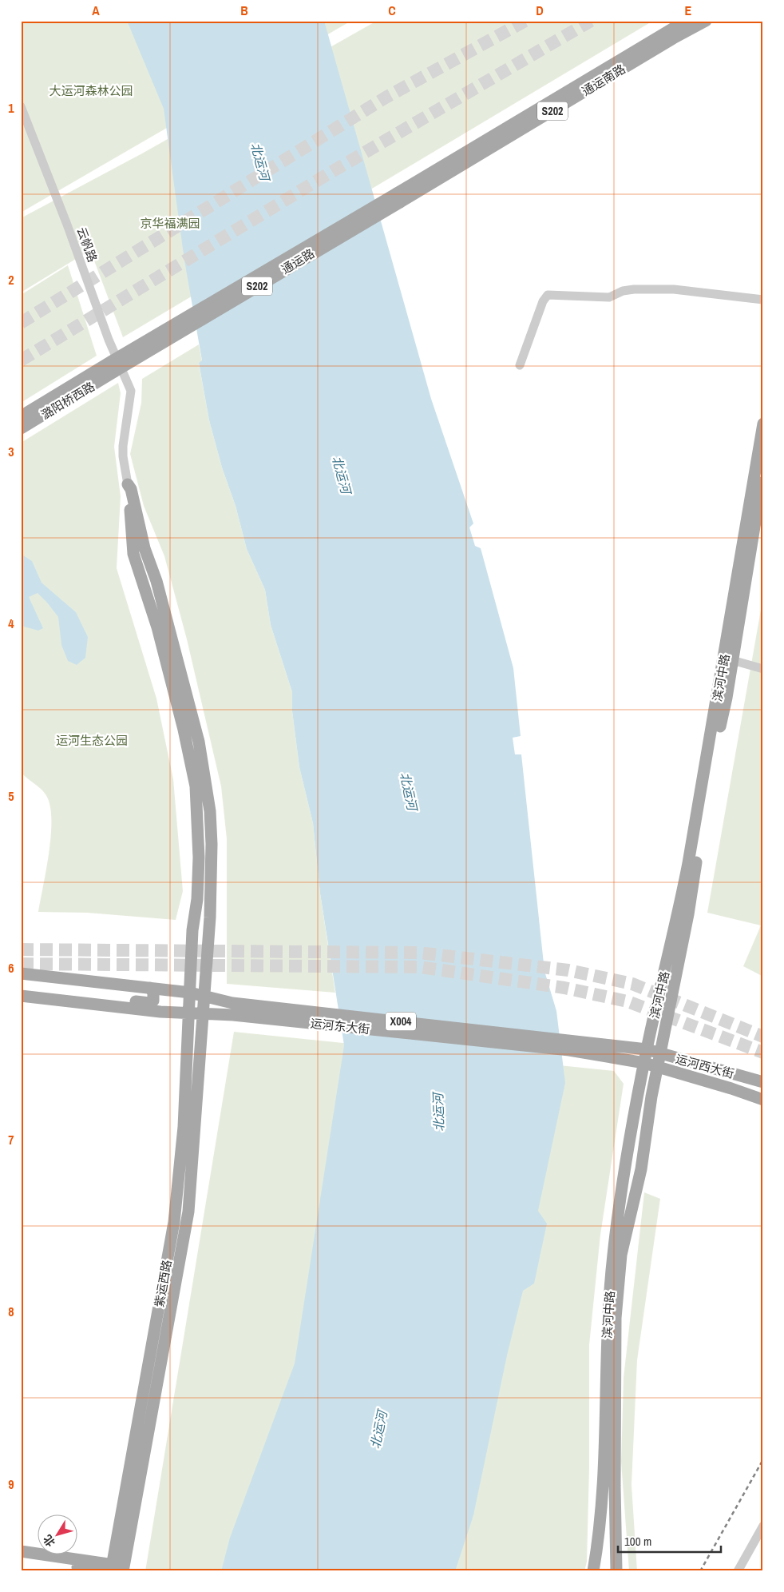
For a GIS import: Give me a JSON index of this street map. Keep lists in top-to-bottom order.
{
  "streets": {
    "main road": [
      "通运南路",
      "S202",
      "通运路",
      "潞阳桥西路",
      "滨河中路",
      "X004",
      "运河东大街",
      "运河西大街",
      "紫运西路"
    ],
    "street": ["云帆路"]
  },
  "crossings": [
    ["通运南路", "通运路"],
    ["云帆路", "紫运西路"],
    ["通运路", "潞阳桥西路"],
    ["滨河中路", "运河东大街"],
    ["滨河中路", "运河西大街"],
    ["运河东大街", "运河西大街"],
    ["运河东大街", "紫运西路"]
  ],
  "water": ["北运河"],
  "parks": ["大运河森林公园", "京华福满园", "运河生态公园"],
  "scale_bar": "100 m",
  "north": "bottom left",
  "grid": {
    "columns": [
      "A",
      "B",
      "C",
      "D",
      "E"
    ],
    "rows": [
      "1",
      "2",
      "3",
      "4",
      "5",
      "6",
      "7",
      "8",
      "9"
    ]
  }
}
